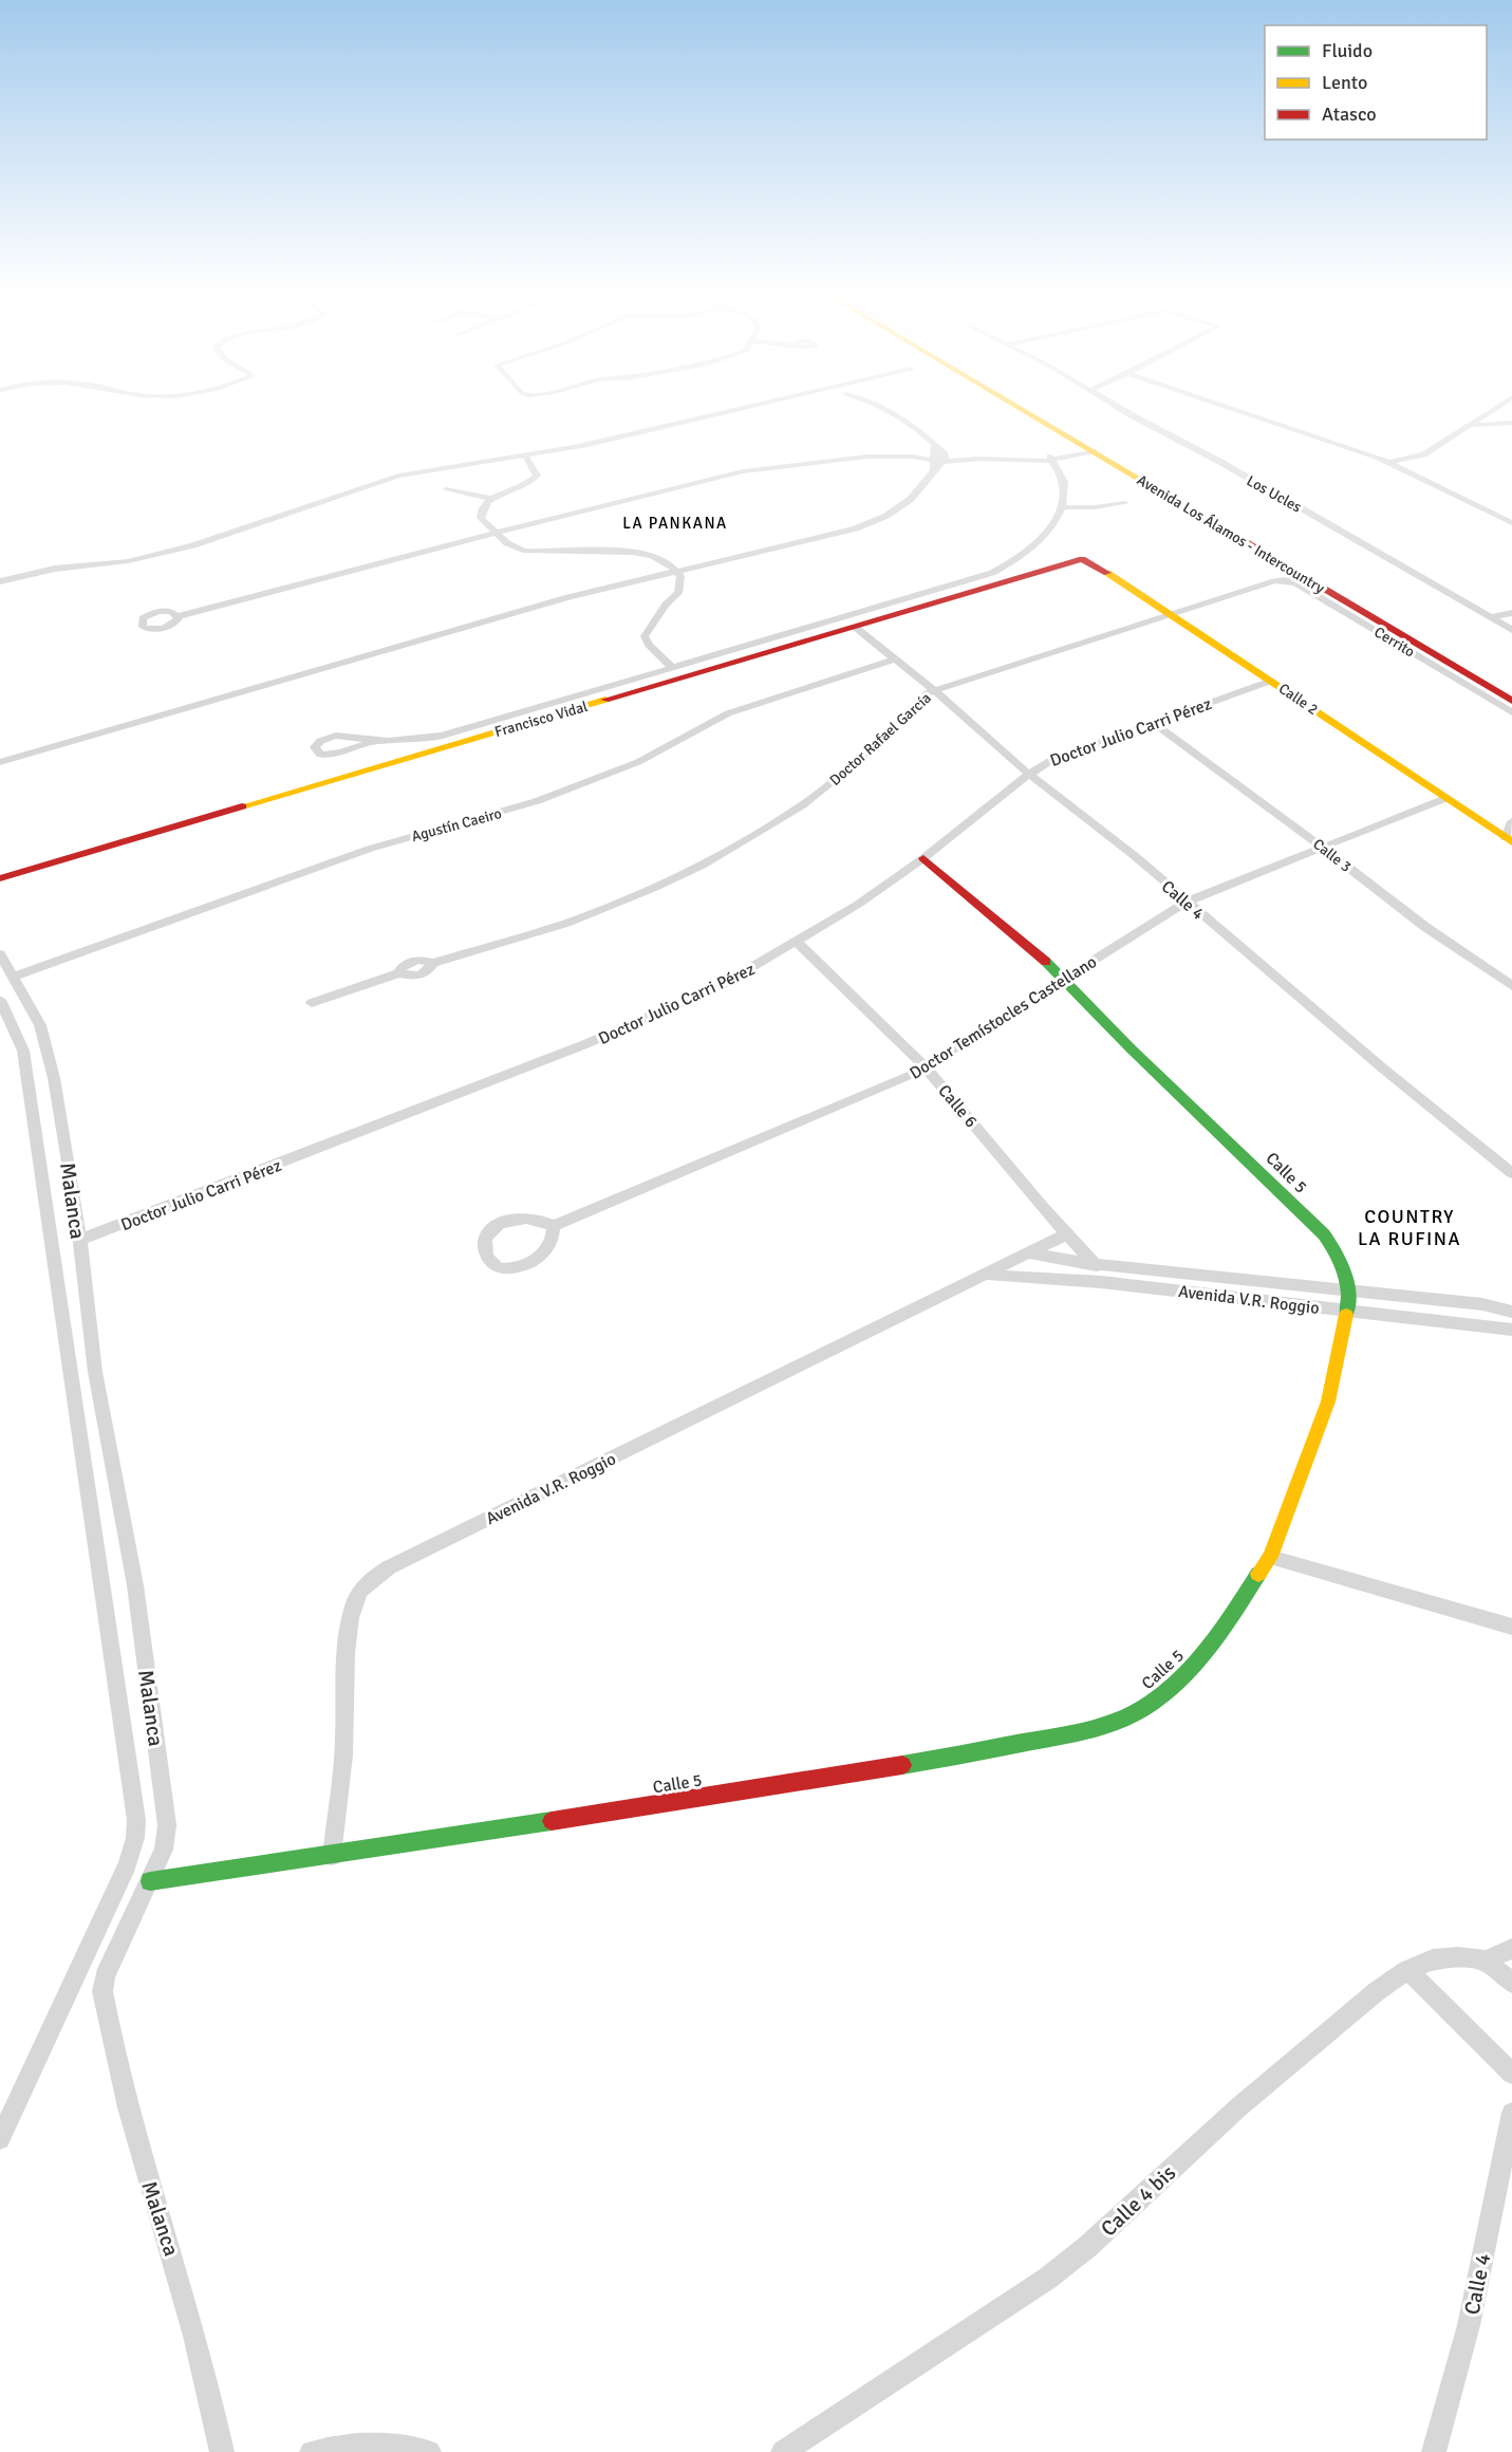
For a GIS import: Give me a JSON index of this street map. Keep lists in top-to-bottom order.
{
  "streets": {
    "street": [
      "Los Ucles",
      "Avenida Los Álamos - Intercountry",
      "Cerrito",
      "Calle 2",
      "Francisco Vidal",
      "Doctor Julio Carri Pérez",
      "Doctor Rafael García",
      "Agustín Caeiro",
      "Calle 3",
      "Calle 4",
      "Doctor Temístocles Castellano",
      "Calle 6",
      "Calle 5",
      "Malanca",
      "Avenida V.R. Roggio",
      "Calle 4 bis"
    ]
  },
  "crossings": [
    ["Cerrito", "Doctor Rafael García"],
    ["Calle 2", "Francisco Vidal"],
    ["Calle 2", "Doctor Julio Carri Pérez"],
    ["Calle 2", "Doctor Rafael García"],
    ["Calle 2", "Doctor Temístocles Castellano"],
    ["Francisco Vidal", "Calle 4"],
    ["Doctor Julio Carri Pérez", "Calle 3"],
    ["Doctor Julio Carri Pérez", "Calle 4"],
    ["Doctor Julio Carri Pérez", "Calle 6"],
    ["Doctor Julio Carri Pérez", "Calle 5"],
    ["Doctor Julio Carri Pérez", "Malanca"],
    ["Doctor Rafael García", "Calle 4"],
    ["Agustín Caeiro", "Calle 4"],
    ["Agustín Caeiro", "Malanca"],
    ["Calle 3", "Doctor Temístocles Castellano"],
    ["Calle 4", "Doctor Temístocles Castellano"],
    ["Doctor Temístocles Castellano", "Calle 6"],
    ["Doctor Temístocles Castellano", "Calle 5"],
    ["Calle 6", "Avenida V.R. Roggio"],
    ["Calle 5", "Malanca"],
    ["Calle 5", "Avenida V.R. Roggio"]
  ],
  "districts": ["LA PANKANA", "COUNTRY LA RUFINA"],
  "legend": ["Fluido", "Lento", "Atasco"]
}
